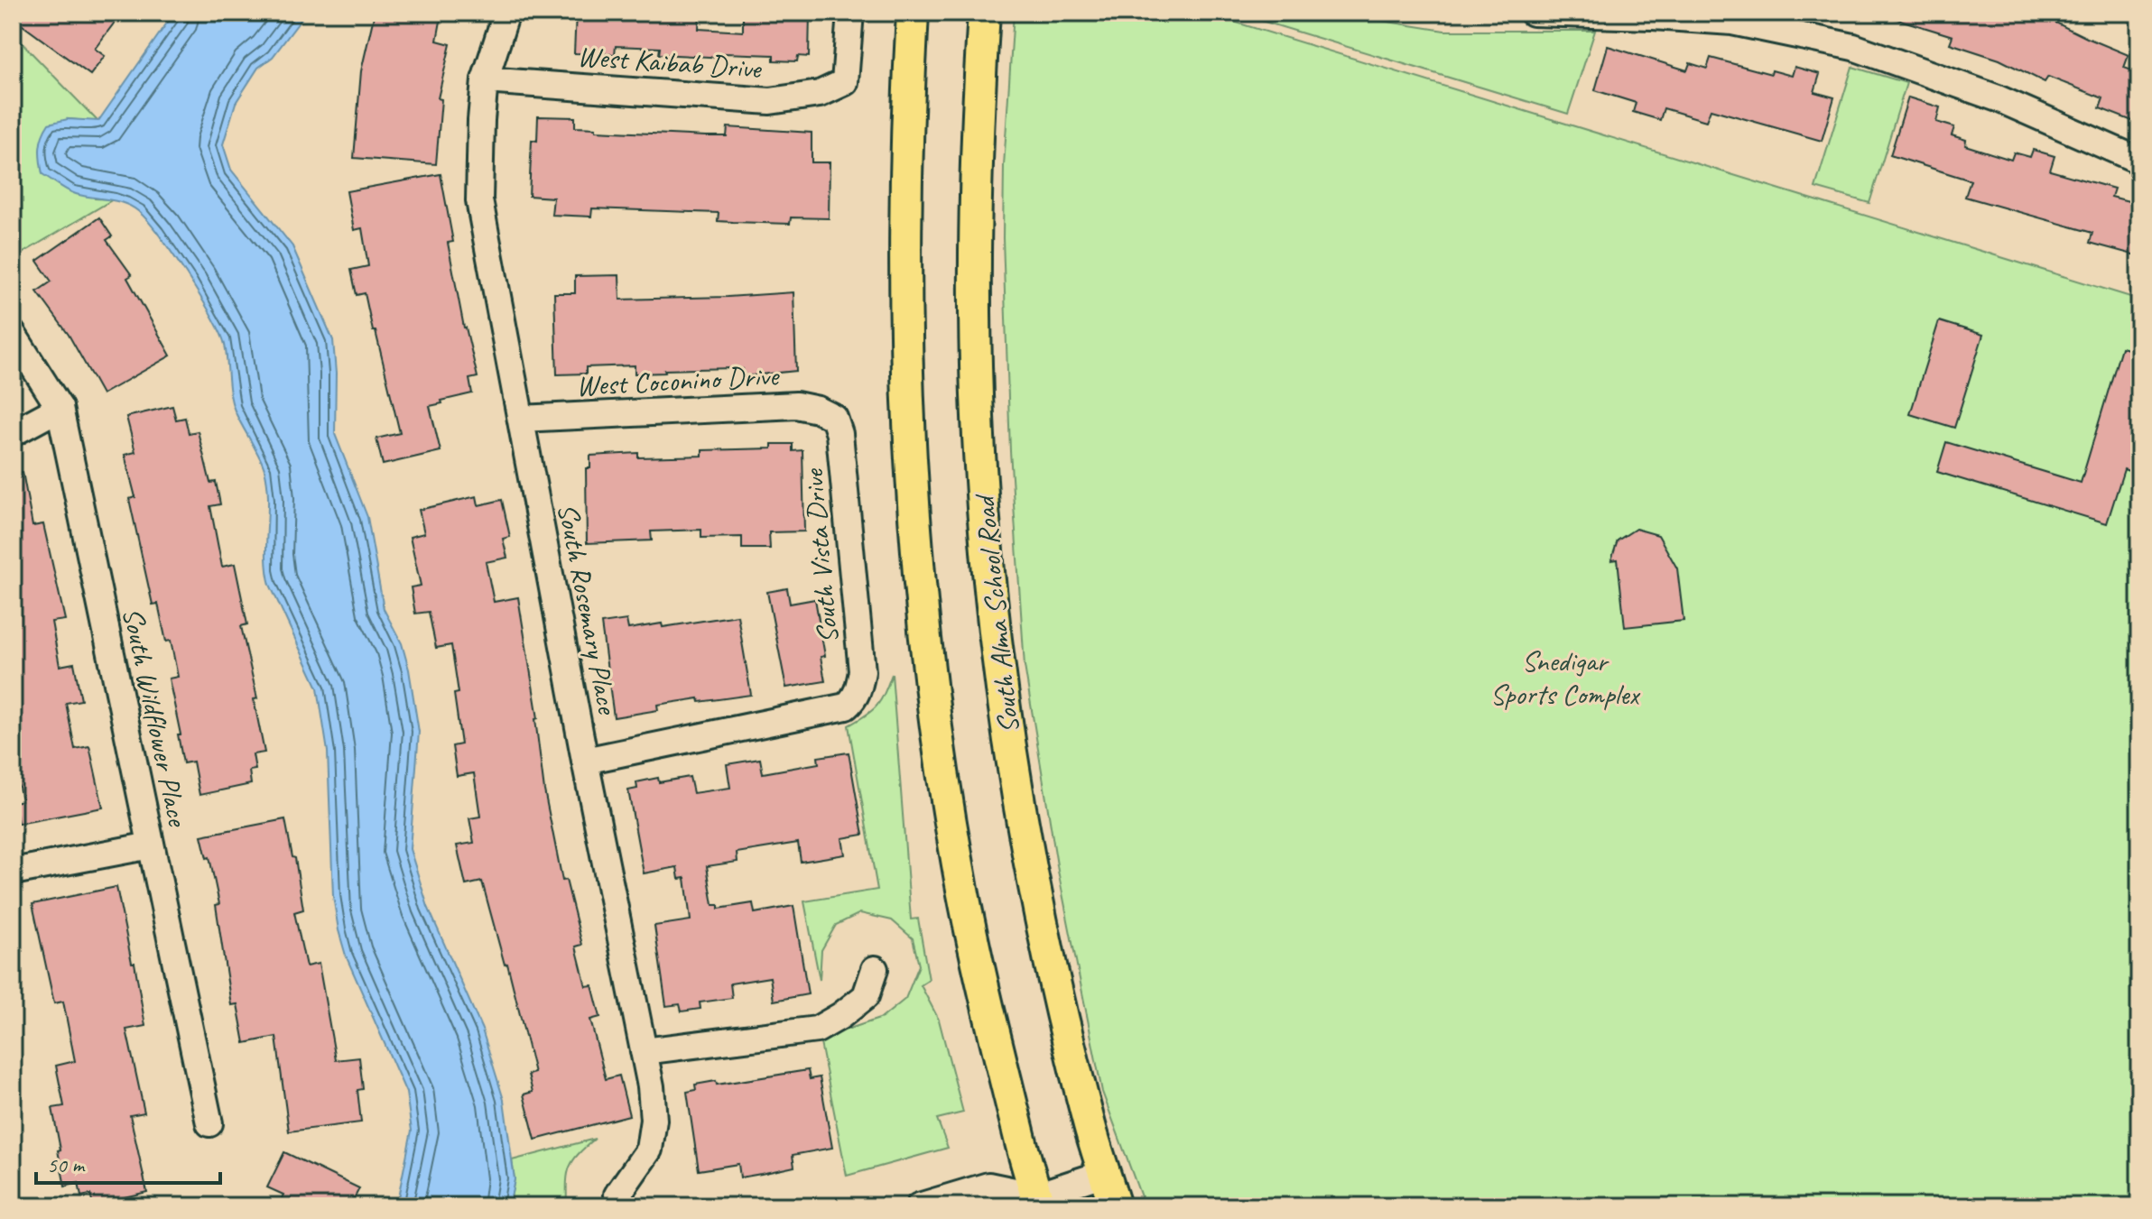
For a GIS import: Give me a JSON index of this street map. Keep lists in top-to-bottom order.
{
  "streets": {
    "main road": ["South Alma School Road"],
    "street": [
      "West Kaibab Drive",
      "West Coconino Drive",
      "South Vista Drive",
      "South Rosemary Place",
      "South Wildflower Place"
    ]
  },
  "crossings": [
    ["West Kaibab Drive", "South Rosemary Place"],
    ["West Coconino Drive", "South Vista Drive"],
    ["West Coconino Drive", "South Rosemary Place"],
    ["South Vista Drive", "South Rosemary Place"]
  ],
  "parks": ["Snedigar Sports Complex"],
  "scale_bar": "50 m"
}
